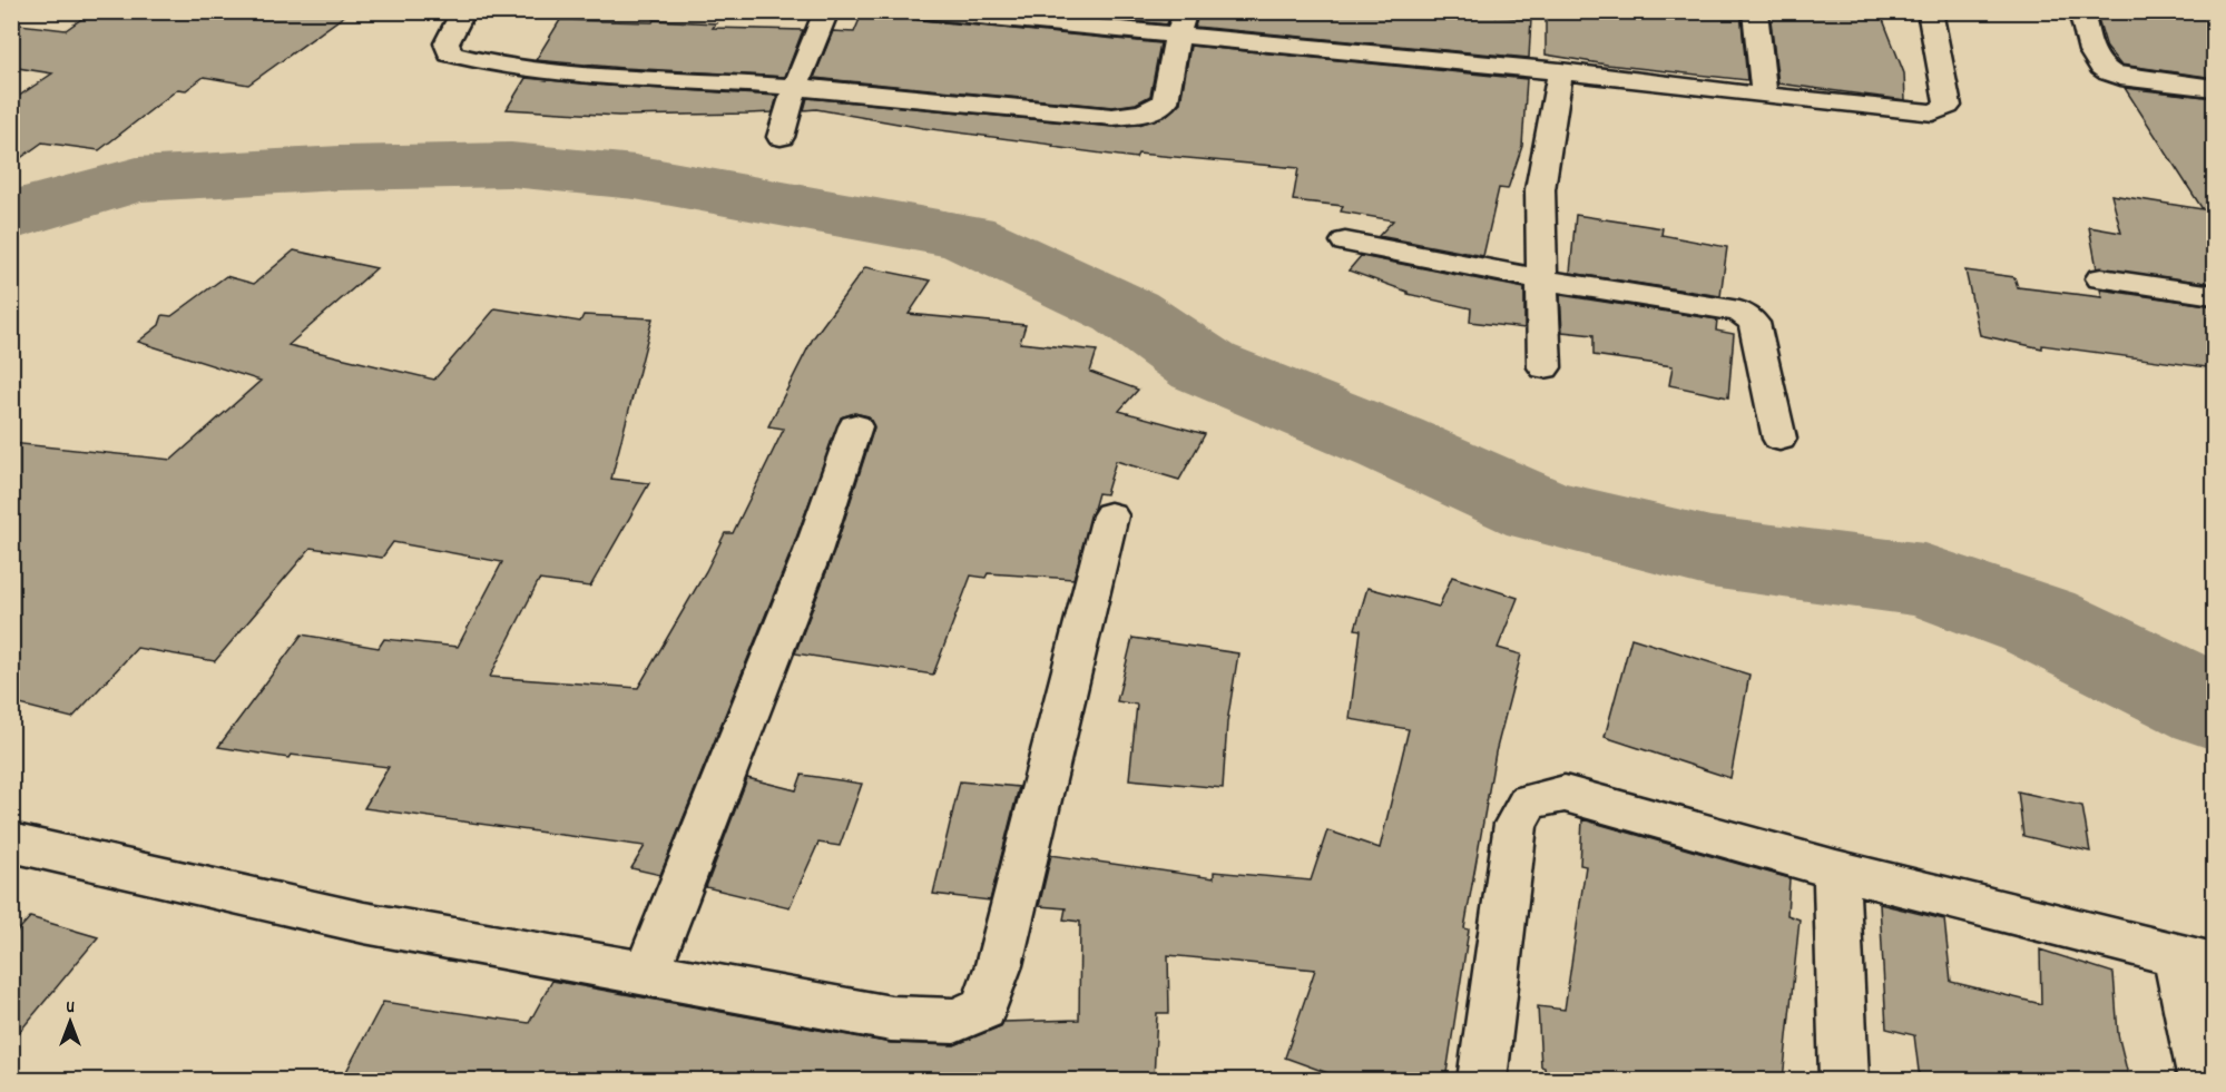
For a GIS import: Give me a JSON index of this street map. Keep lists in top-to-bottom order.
{
  "north": "top"
}
